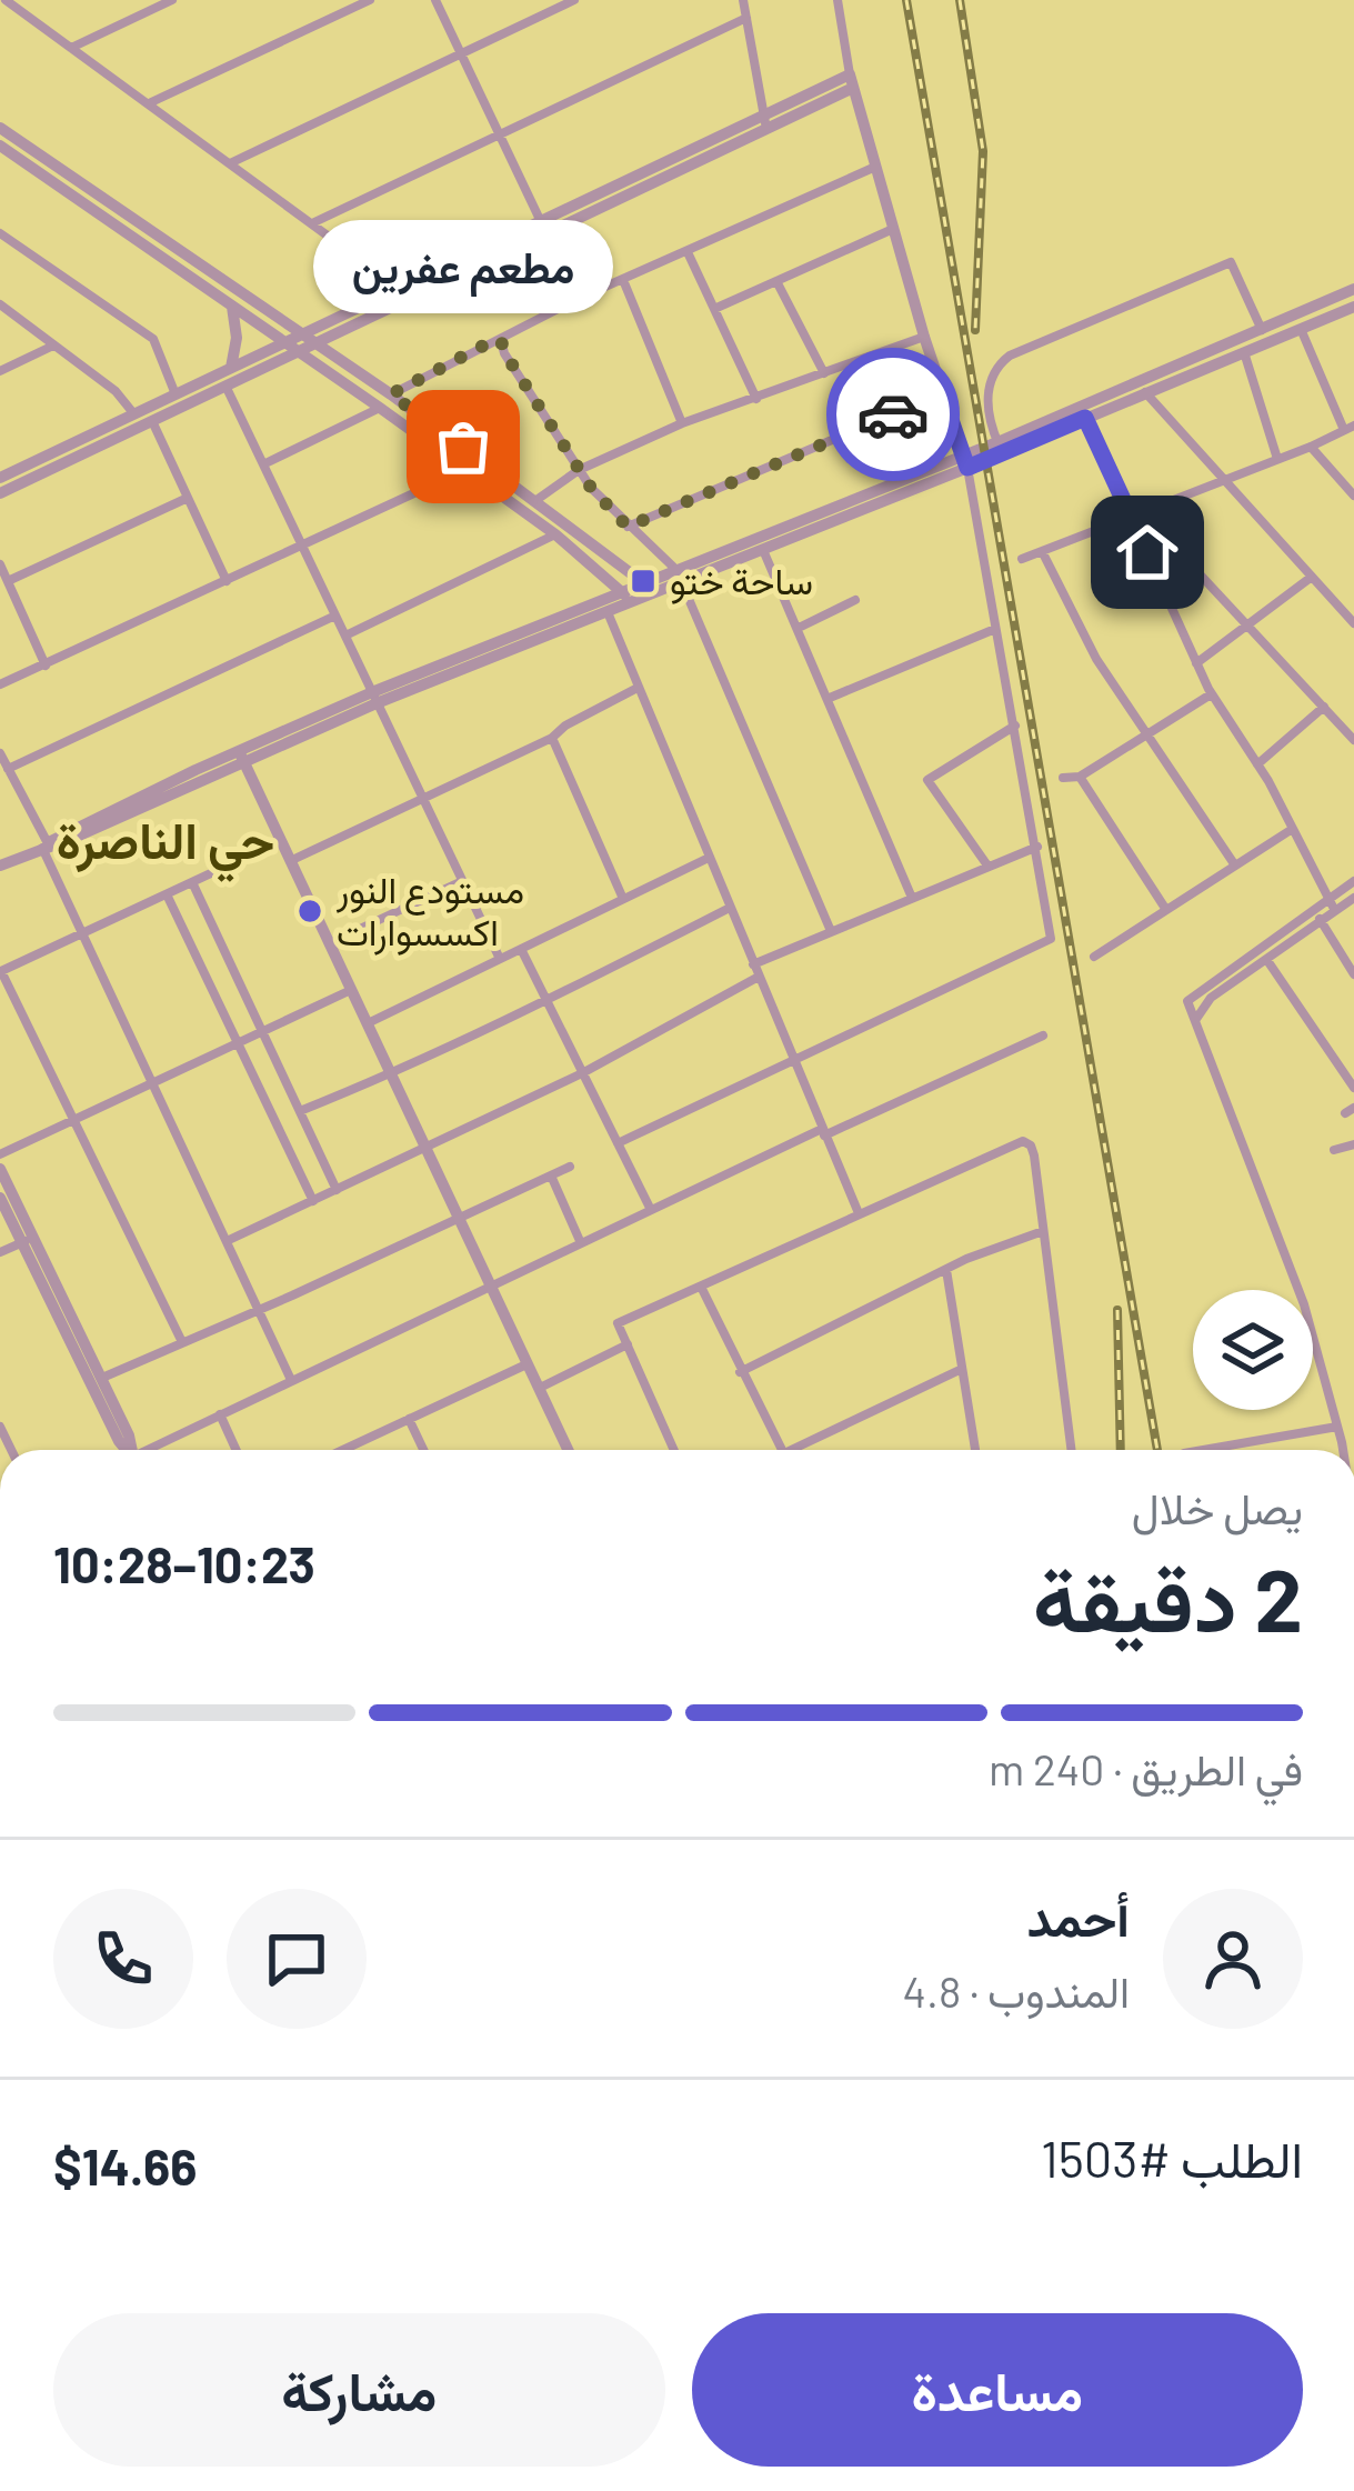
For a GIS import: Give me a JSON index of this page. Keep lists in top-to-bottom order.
{
  "districts": ["حي الناصرة"],
  "places": {
    "other": ["مطعم عفرين", "مستودع النور اكسسوارات"],
    "transit": ["ساحة ختو"]
  },
  "page": {
    "bubble": "مطعم عفرين",
    "heading": ["2 دقيقة", "يصل خلال", "10:23–10:28"],
    "panel": [
      "أحمد",
      "المندوب · 4.8",
      "الطلب #1503",
      "$14.66"
    ],
    "bar": "في الطريق · 240 m",
    "buttons": ["مساعدة", "مشاركة"]
  }
}
